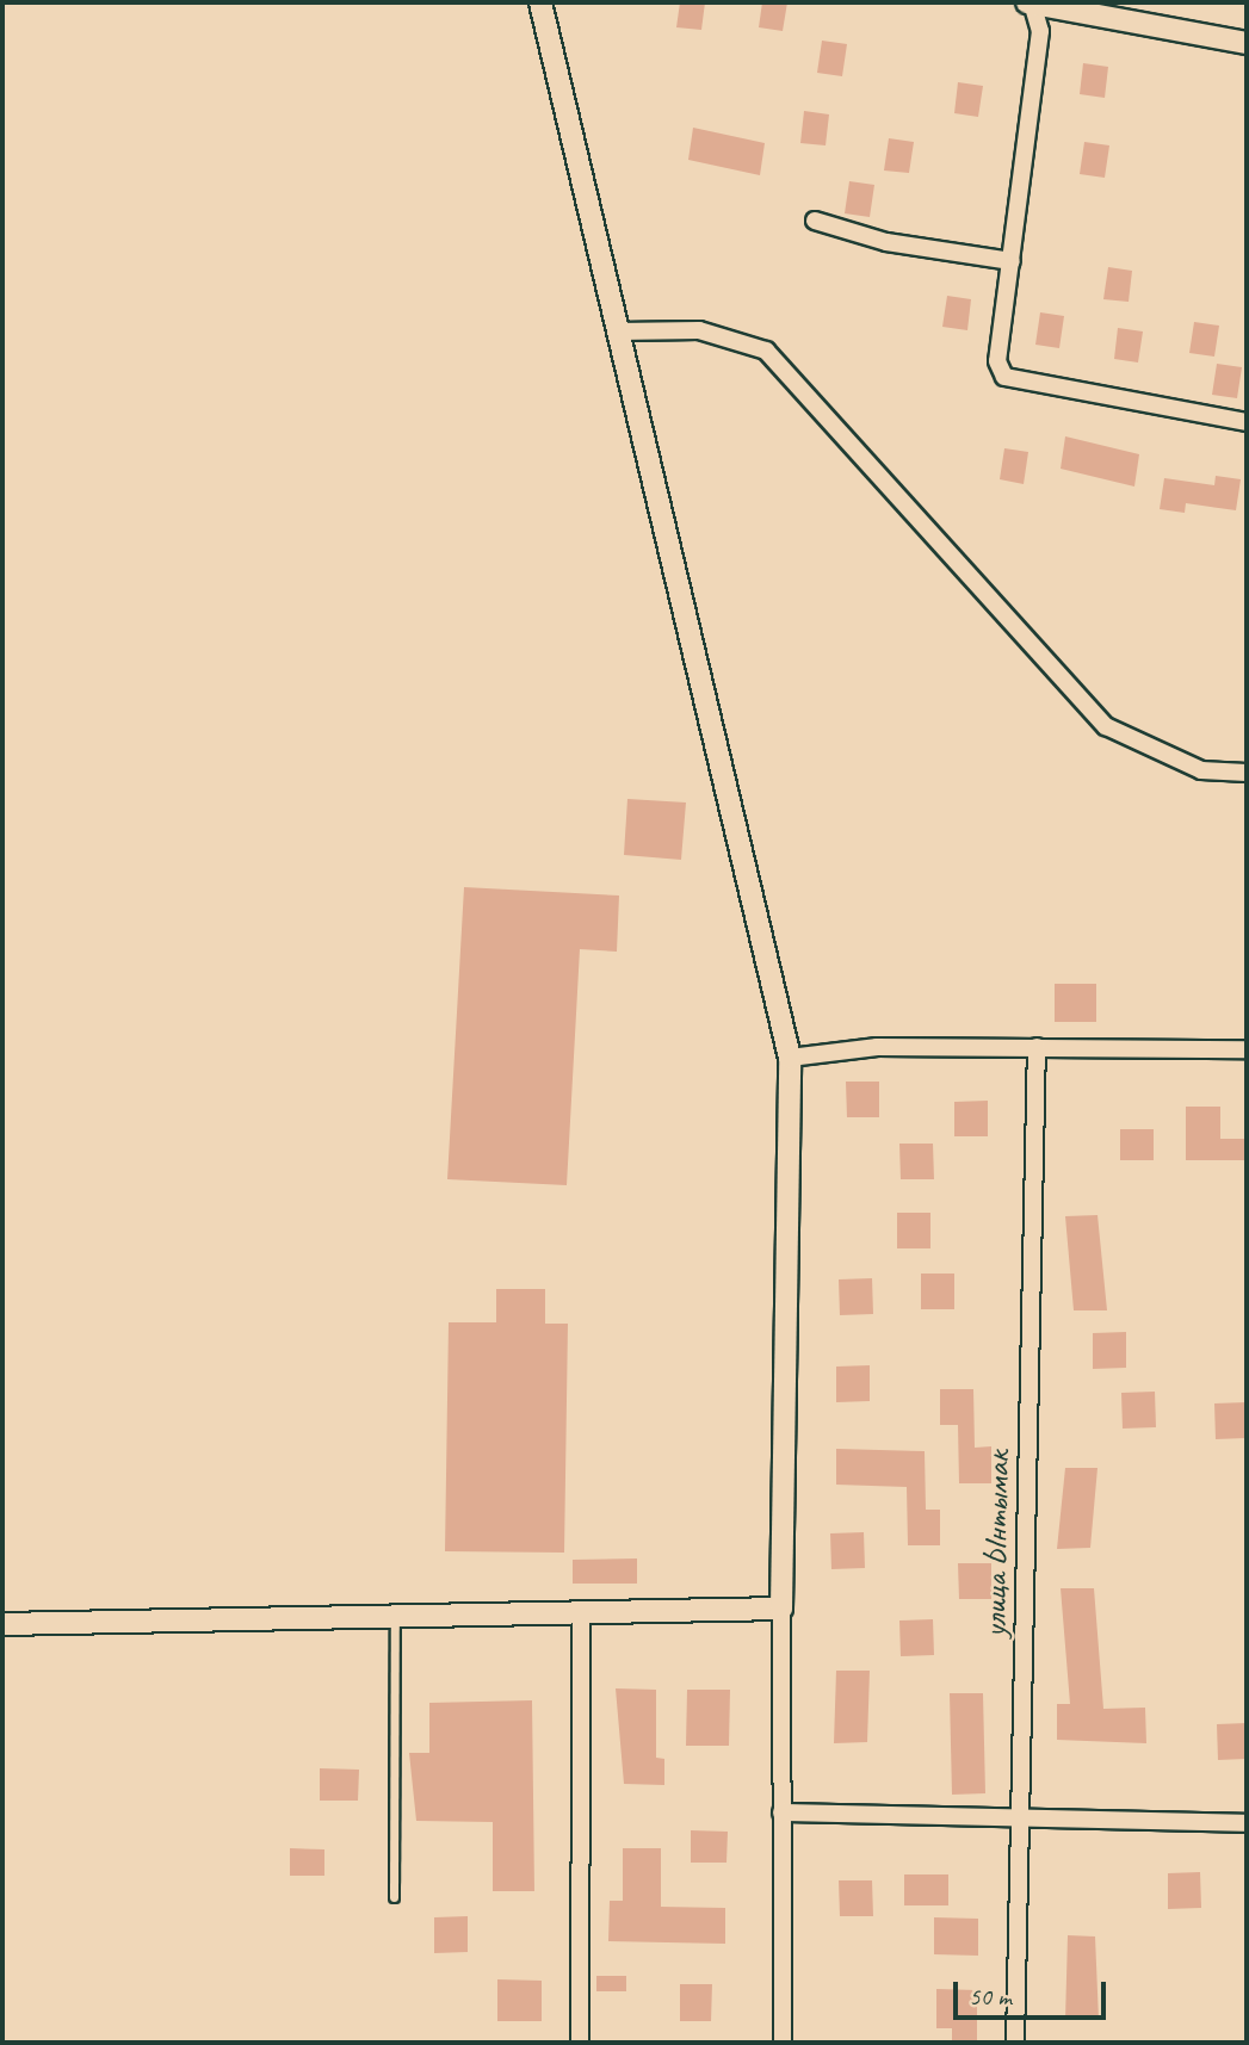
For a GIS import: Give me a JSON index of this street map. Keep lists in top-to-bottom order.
{
  "streets": {
    "street": ["улица Ынтымак"]
  },
  "scale_bar": "50 m"
}
